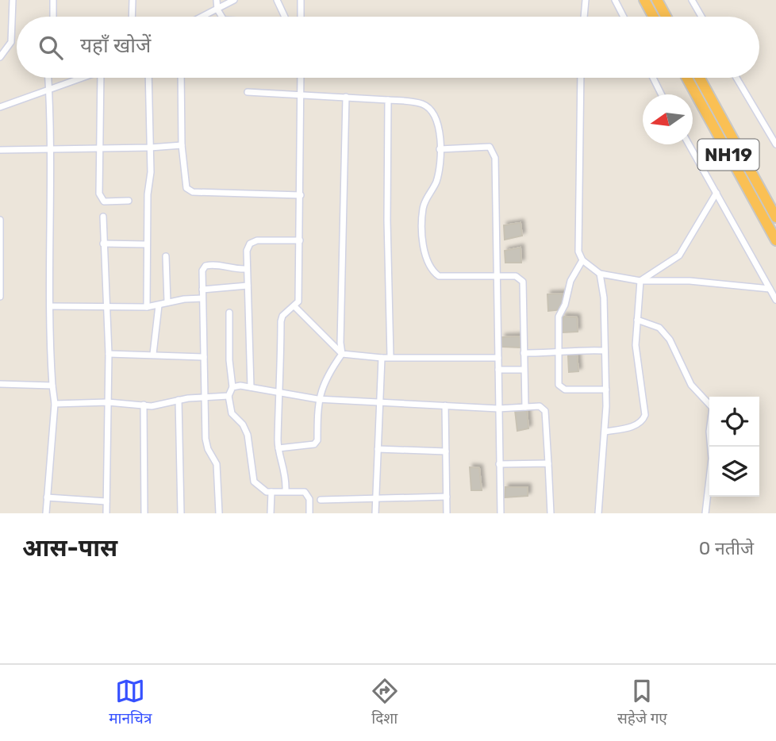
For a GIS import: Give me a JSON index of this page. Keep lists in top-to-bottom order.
{
  "streets": {
    "highway": ["NH19"]
  },
  "north": "left",
  "page": {
    "search": "यहाँ खोजें",
    "heading": ["आस-पास", "0 नतीजे"],
    "nav": ["मानचित्र", "दिशा", "सहेजे गए"]
  }
}
